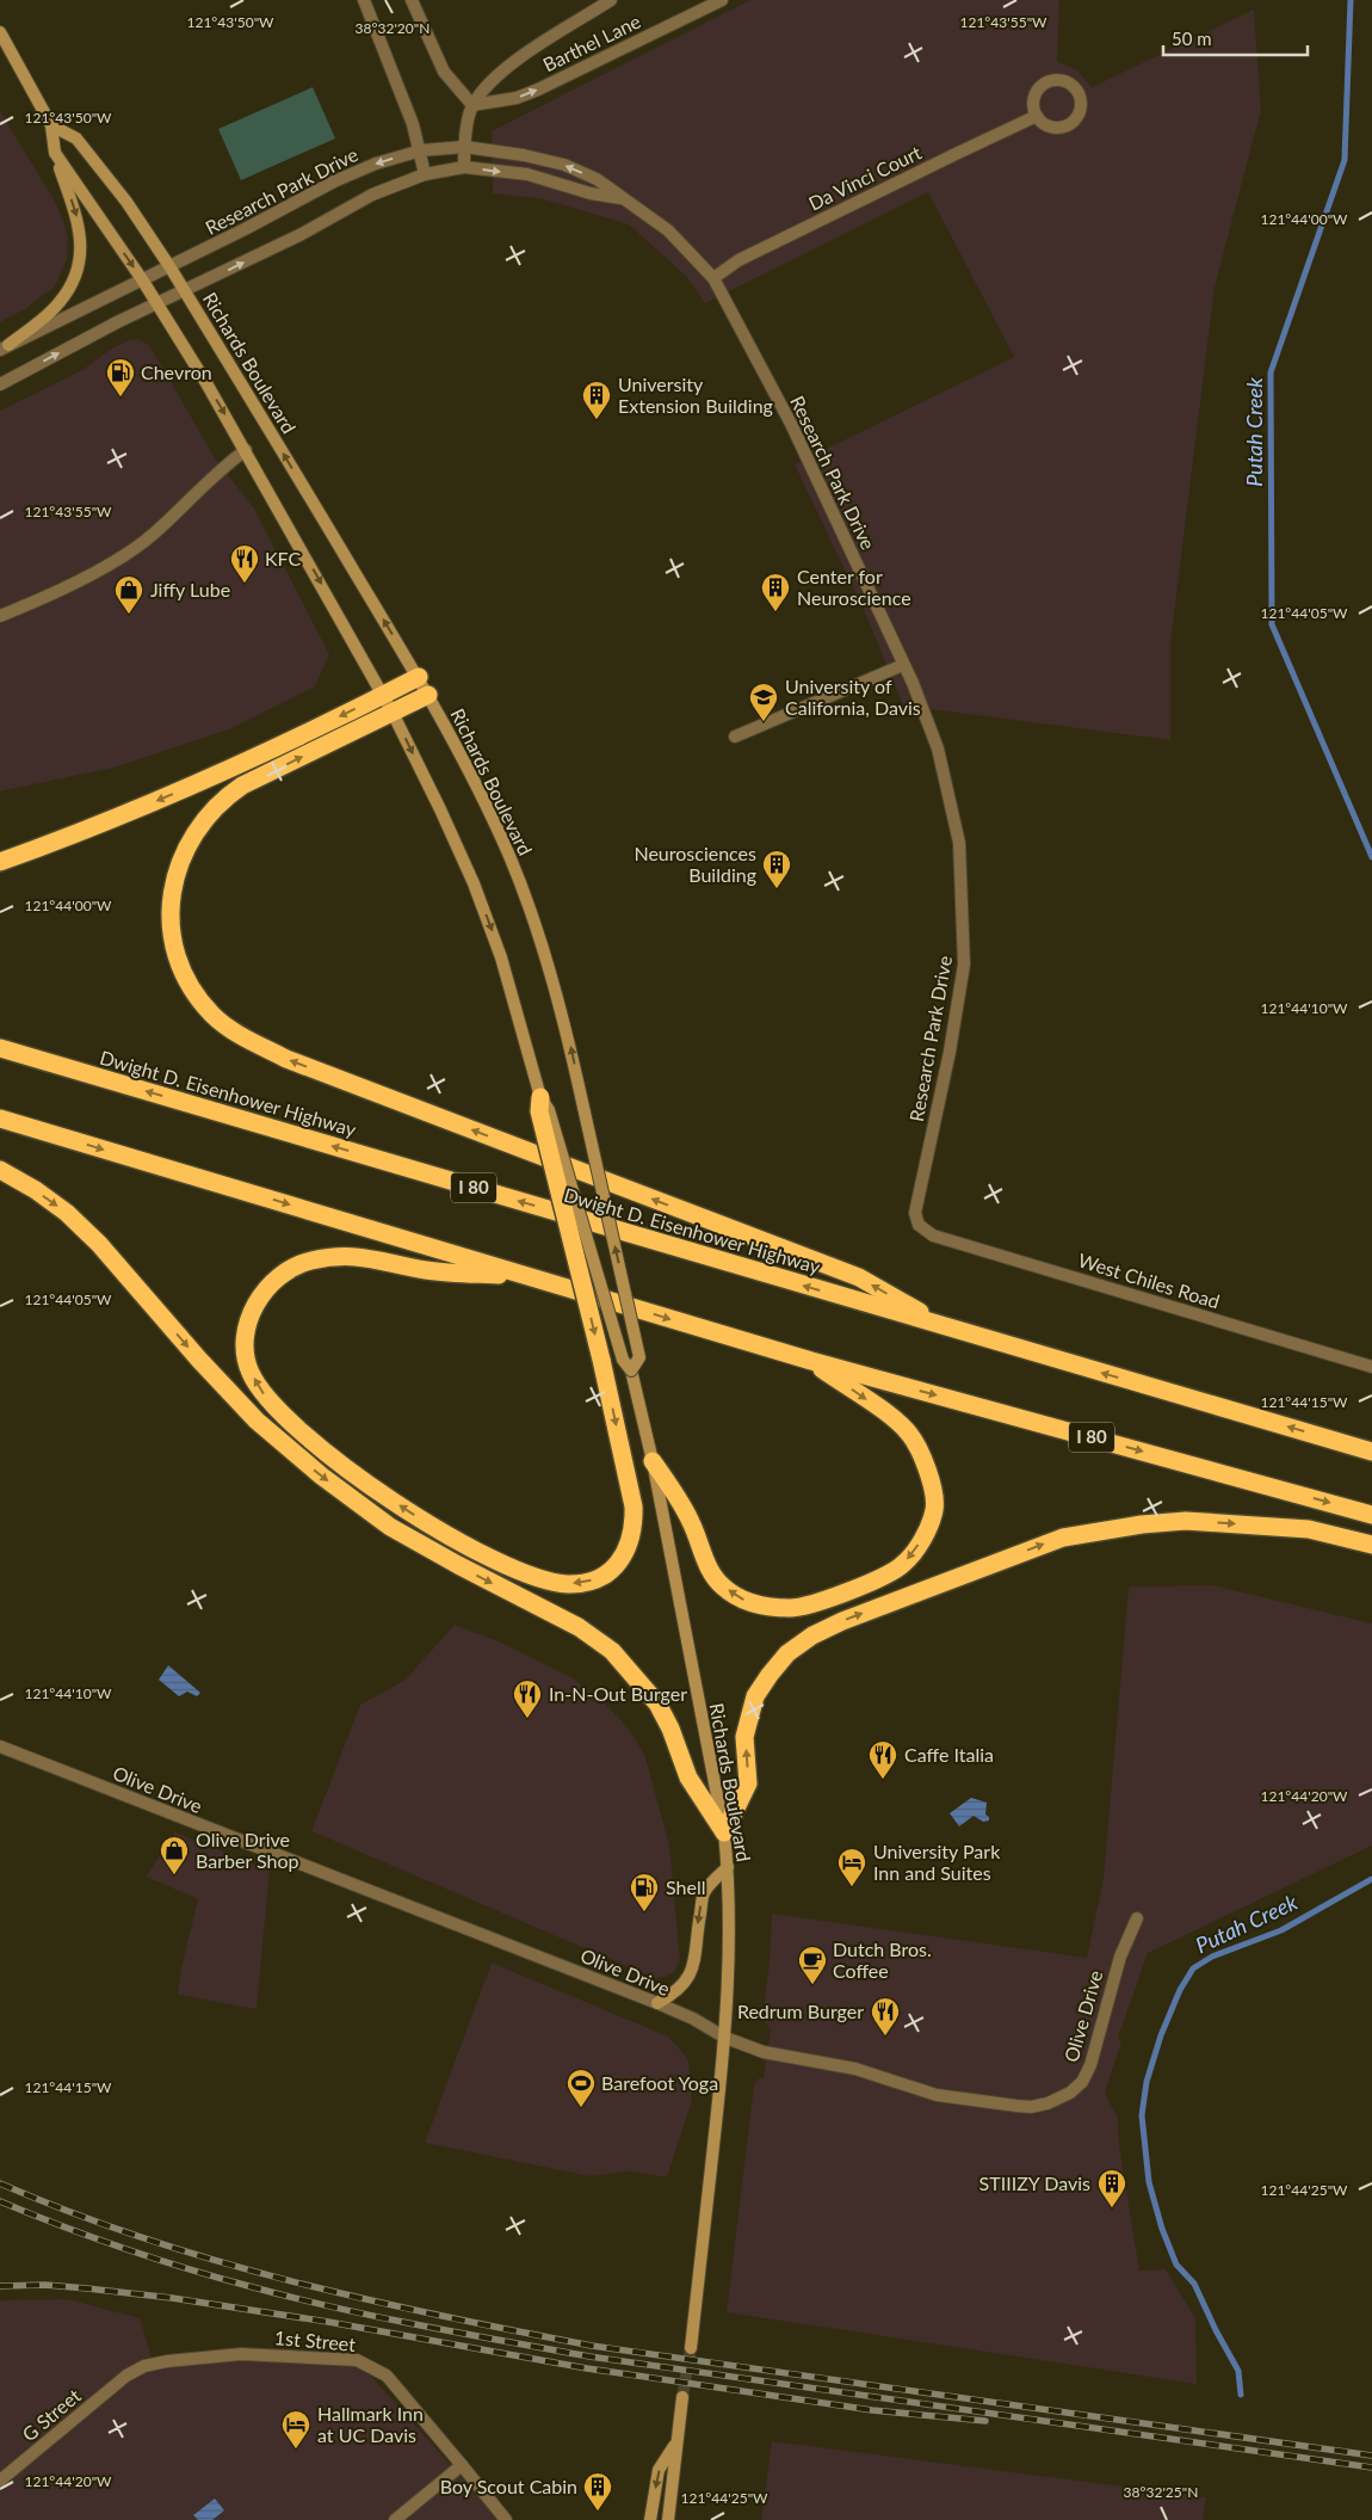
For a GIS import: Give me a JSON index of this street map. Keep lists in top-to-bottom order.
{
  "streets": {
    "highway": ["Dwight D. Eisenhower Highway", "I 80"],
    "main road": ["Richards Boulevard"],
    "street": [
      "Barthel Lane",
      "Da Vinci Court",
      "Research Park Drive",
      "West Chiles Road",
      "Olive Drive",
      "1st Street",
      "G Street"
    ]
  },
  "crossings": [
    ["Da Vinci Court", "Research Park Drive"],
    ["Research Park Drive", "Richards Boulevard"],
    ["Research Park Drive", "West Chiles Road"],
    ["Richards Boulevard", "Olive Drive"],
    ["1st Street", "G Street"]
  ],
  "water": ["Putah Creek"],
  "places": {
    "fuel station": ["Chevron", "Shell"],
    "building": [
      "University Extension Building",
      "Center for Neuroscience",
      "Neurosciences Building",
      "STIIIZY Davis",
      "Boy Scout Cabin"
    ],
    "restaurant": [
      "KFC",
      "In-N-Out Burger",
      "Caffe Italia",
      "Redrum Burger"
    ],
    "shop": ["Jiffy Lube", "Olive Drive Barber Shop"],
    "school or university": ["University of California, Davis"],
    "hotel": ["University Park Inn and Suites", "Hallmark Inn at UC Davis"],
    "cafe": ["Dutch Bros. Coffee"],
    "sports": ["Barefoot Yoga"]
  },
  "scale_bar": "50 m",
  "coordinates": [
    "121°43'50\"W",
    "121°43'55\"W",
    "38°32'20\"N",
    "121°44'00\"W",
    "121°44'05\"W",
    "121°44'10\"W",
    "121°44'15\"W",
    "121°44'20\"W",
    "121°44'25\"W",
    "38°32'25\"N"
  ]
}
